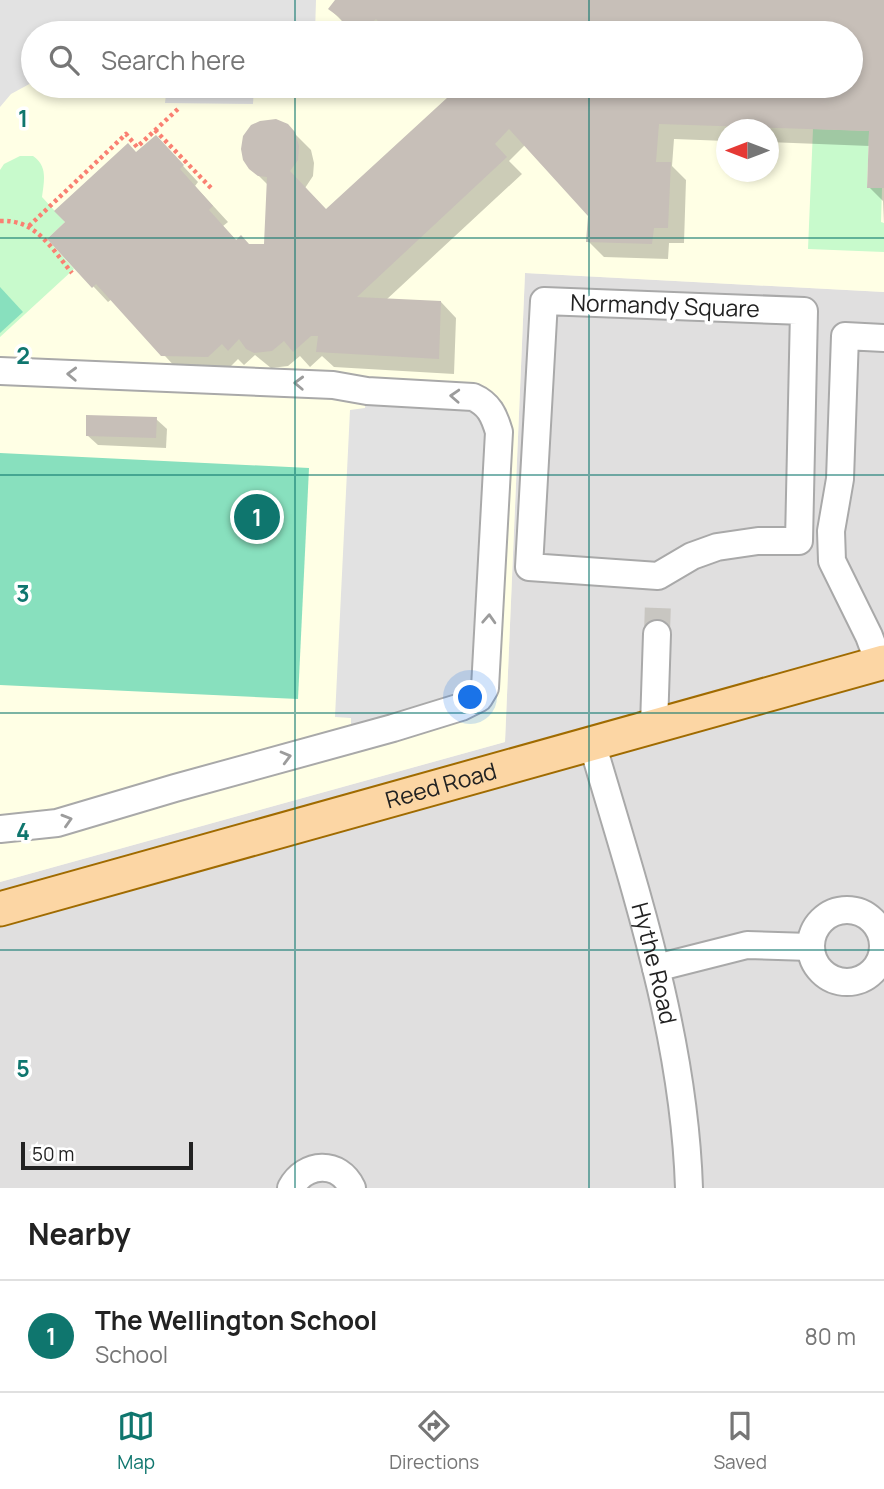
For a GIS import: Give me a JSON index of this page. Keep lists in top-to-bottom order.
{
  "streets": {
    "main road": ["Reed Road"],
    "street": ["Normandy Square", "Hythe Road"]
  },
  "crossings": [
    ["Reed Road", "Hythe Road"]
  ],
  "scale_bar": "50 m",
  "north": "left",
  "page": {
    "search": "Search here",
    "pins": "1",
    "scale": "50 m",
    "heading": "Nearby",
    "list": [
      {
        "mark": "1",
        "name": "The Wellington School",
        "note": "School",
        "value": "80 m"
      }
    ],
    "nav": ["Map", "Directions", "Saved"]
  },
  "grid": {
    "rows": [
      "1",
      "2",
      "3",
      "4",
      "5"
    ]
  }
}
